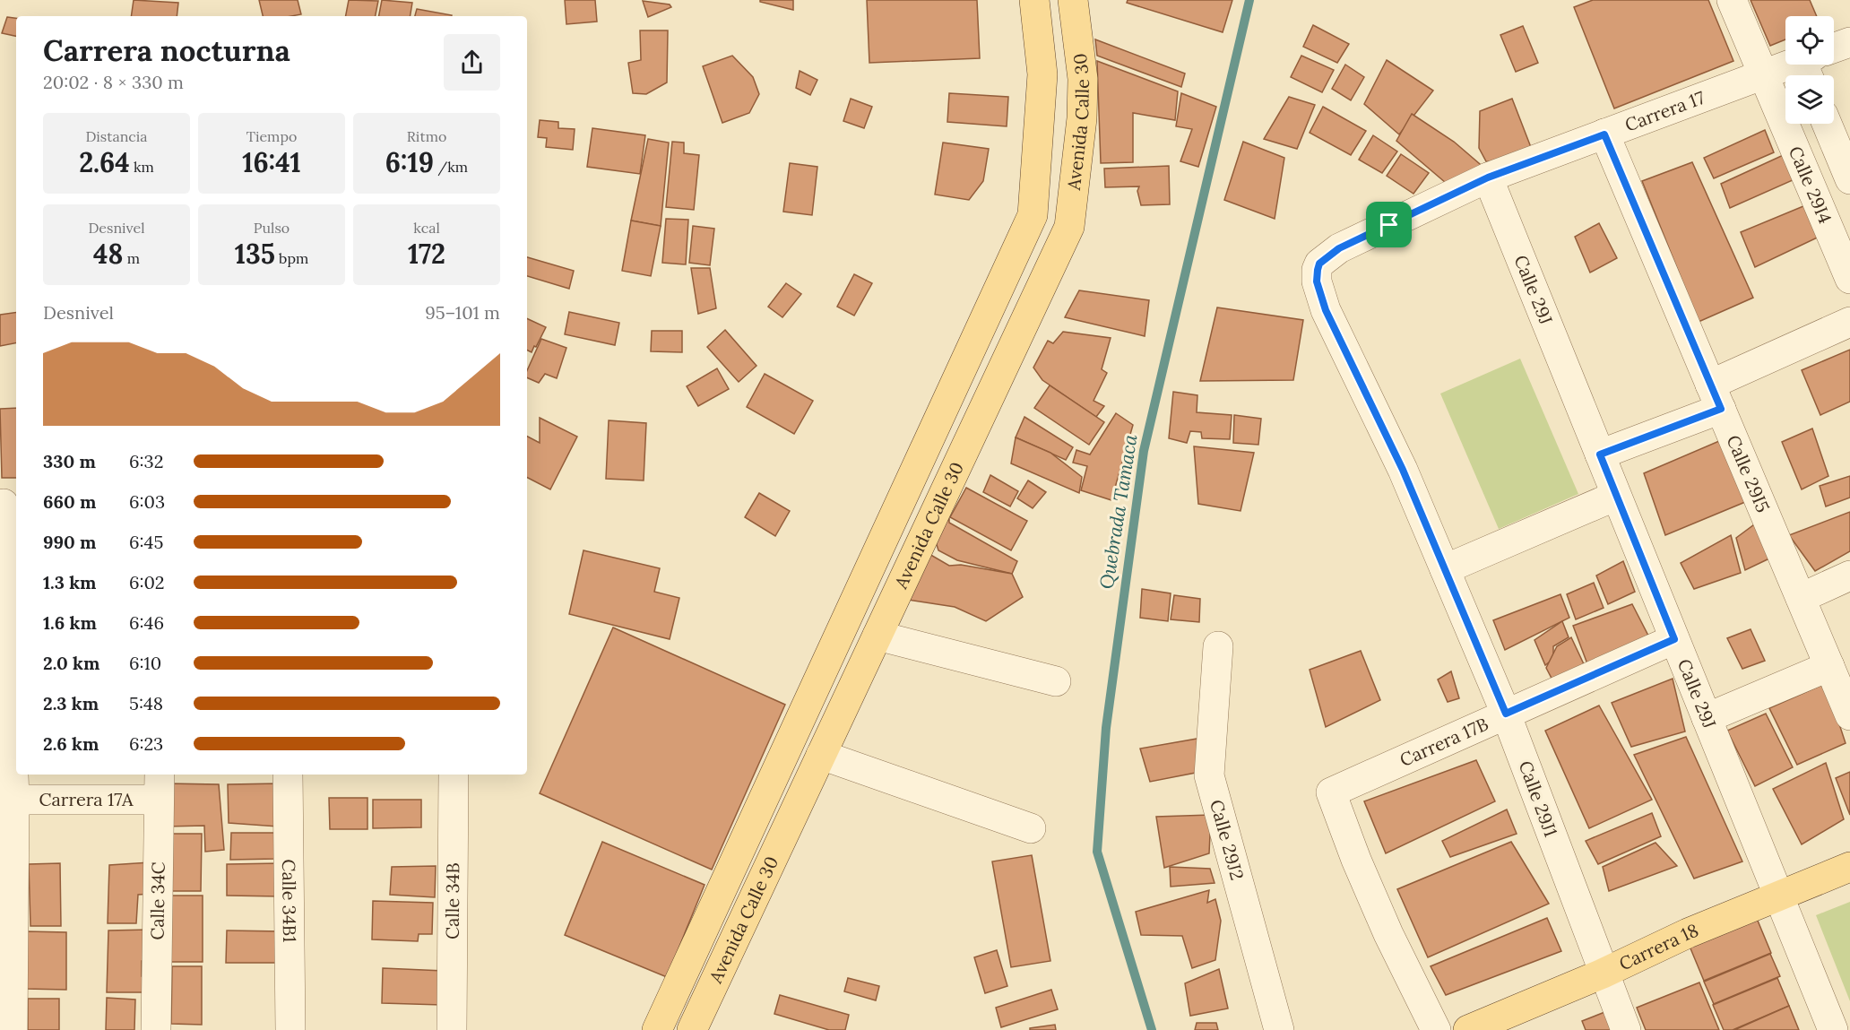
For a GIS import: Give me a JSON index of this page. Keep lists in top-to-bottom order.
{
  "streets": {
    "main road": ["Avenida Calle 30", "Carrera 18"],
    "street": [
      "Carrera 17",
      "Calle 29I4",
      "Calle 29J",
      "Calle 29I5",
      "Carrera 17B",
      "Calle 29J1",
      "Carrera 17A",
      "Calle 29J2",
      "Calle 34C",
      "Calle 34B1",
      "Calle 34B"
    ]
  },
  "crossings": [
    ["Carrera 17", "Calle 29I4"],
    ["Carrera 17", "Calle 29J"],
    ["Carrera 17", "Calle 29I5"],
    ["Carrera 17", "Calle 29J1"],
    ["Calle 29J", "Carrera 17B"],
    ["Calle 29J", "Carrera 18"],
    ["Carrera 17B", "Calle 29J1"],
    ["Calle 29J1", "Carrera 18"],
    ["Carrera 17A", "Calle 34C"]
  ],
  "water": ["Quebrada Tamaca"],
  "page": {
    "heading": ["Carrera nocturna", "20:02 · 8 × 330 m"],
    "stats": [
      ["Distancia", "2.64 km"],
      ["Tiempo", "16:41"],
      ["Ritmo", "6:19 /km"],
      ["Desnivel", "48 m"],
      ["Pulso", "135 bpm"],
      ["kcal", "172"]
    ],
    "chart": ["Desnivel", "95–101 m"],
    "list": [
      {
        "name": "330 m",
        "note": "6:32"
      },
      {
        "name": "660 m",
        "note": "6:03"
      },
      {
        "name": "990 m",
        "note": "6:45"
      },
      {
        "name": "1.3 km",
        "note": "6:02"
      },
      {
        "name": "1.6 km",
        "note": "6:46"
      },
      {
        "name": "2.0 km",
        "note": "6:10"
      },
      {
        "name": "2.3 km",
        "note": "5:48"
      },
      {
        "name": "2.6 km",
        "note": "6:23"
      }
    ]
  }
}
